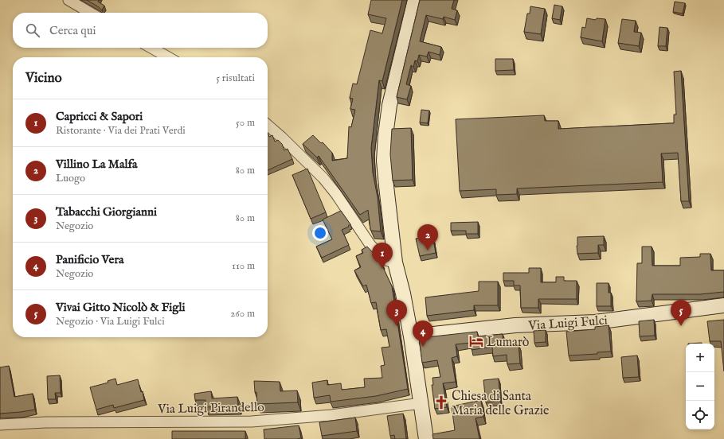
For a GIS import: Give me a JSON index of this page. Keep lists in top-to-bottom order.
{
  "streets": {
    "main road": ["Via Luigi Fulci"],
    "street": ["Via Luigi Pirandello"]
  },
  "places": {
    "hotel": ["Lumarò"],
    "church": ["Chiesa di Santa Maria delle Grazie"]
  },
  "page": {
    "search": "Cerca qui",
    "heading": ["Vicino", "5 risultati"],
    "list": [
      {
        "mark": "1",
        "name": "Capricci & Sapori",
        "note": "Ristorante · Via dei Prati Verdi",
        "value": "50 m"
      },
      {
        "mark": "2",
        "name": "Villino La Malfa",
        "note": "Luogo",
        "value": "80 m"
      },
      {
        "mark": "3",
        "name": "Tabacchi Giorgianni",
        "note": "Negozio",
        "value": "80 m"
      },
      {
        "mark": "4",
        "name": "Panificio Vera",
        "note": "Negozio",
        "value": "110 m"
      },
      {
        "mark": "5",
        "name": "Vivai Gitto Nicolò & Figli",
        "note": "Negozio · Via Luigi Fulci",
        "value": "260 m"
      }
    ],
    "pins": [
      "2",
      "1",
      "3",
      "5",
      "4"
    ],
    "map_buttons": ["+", "−"]
  }
}
